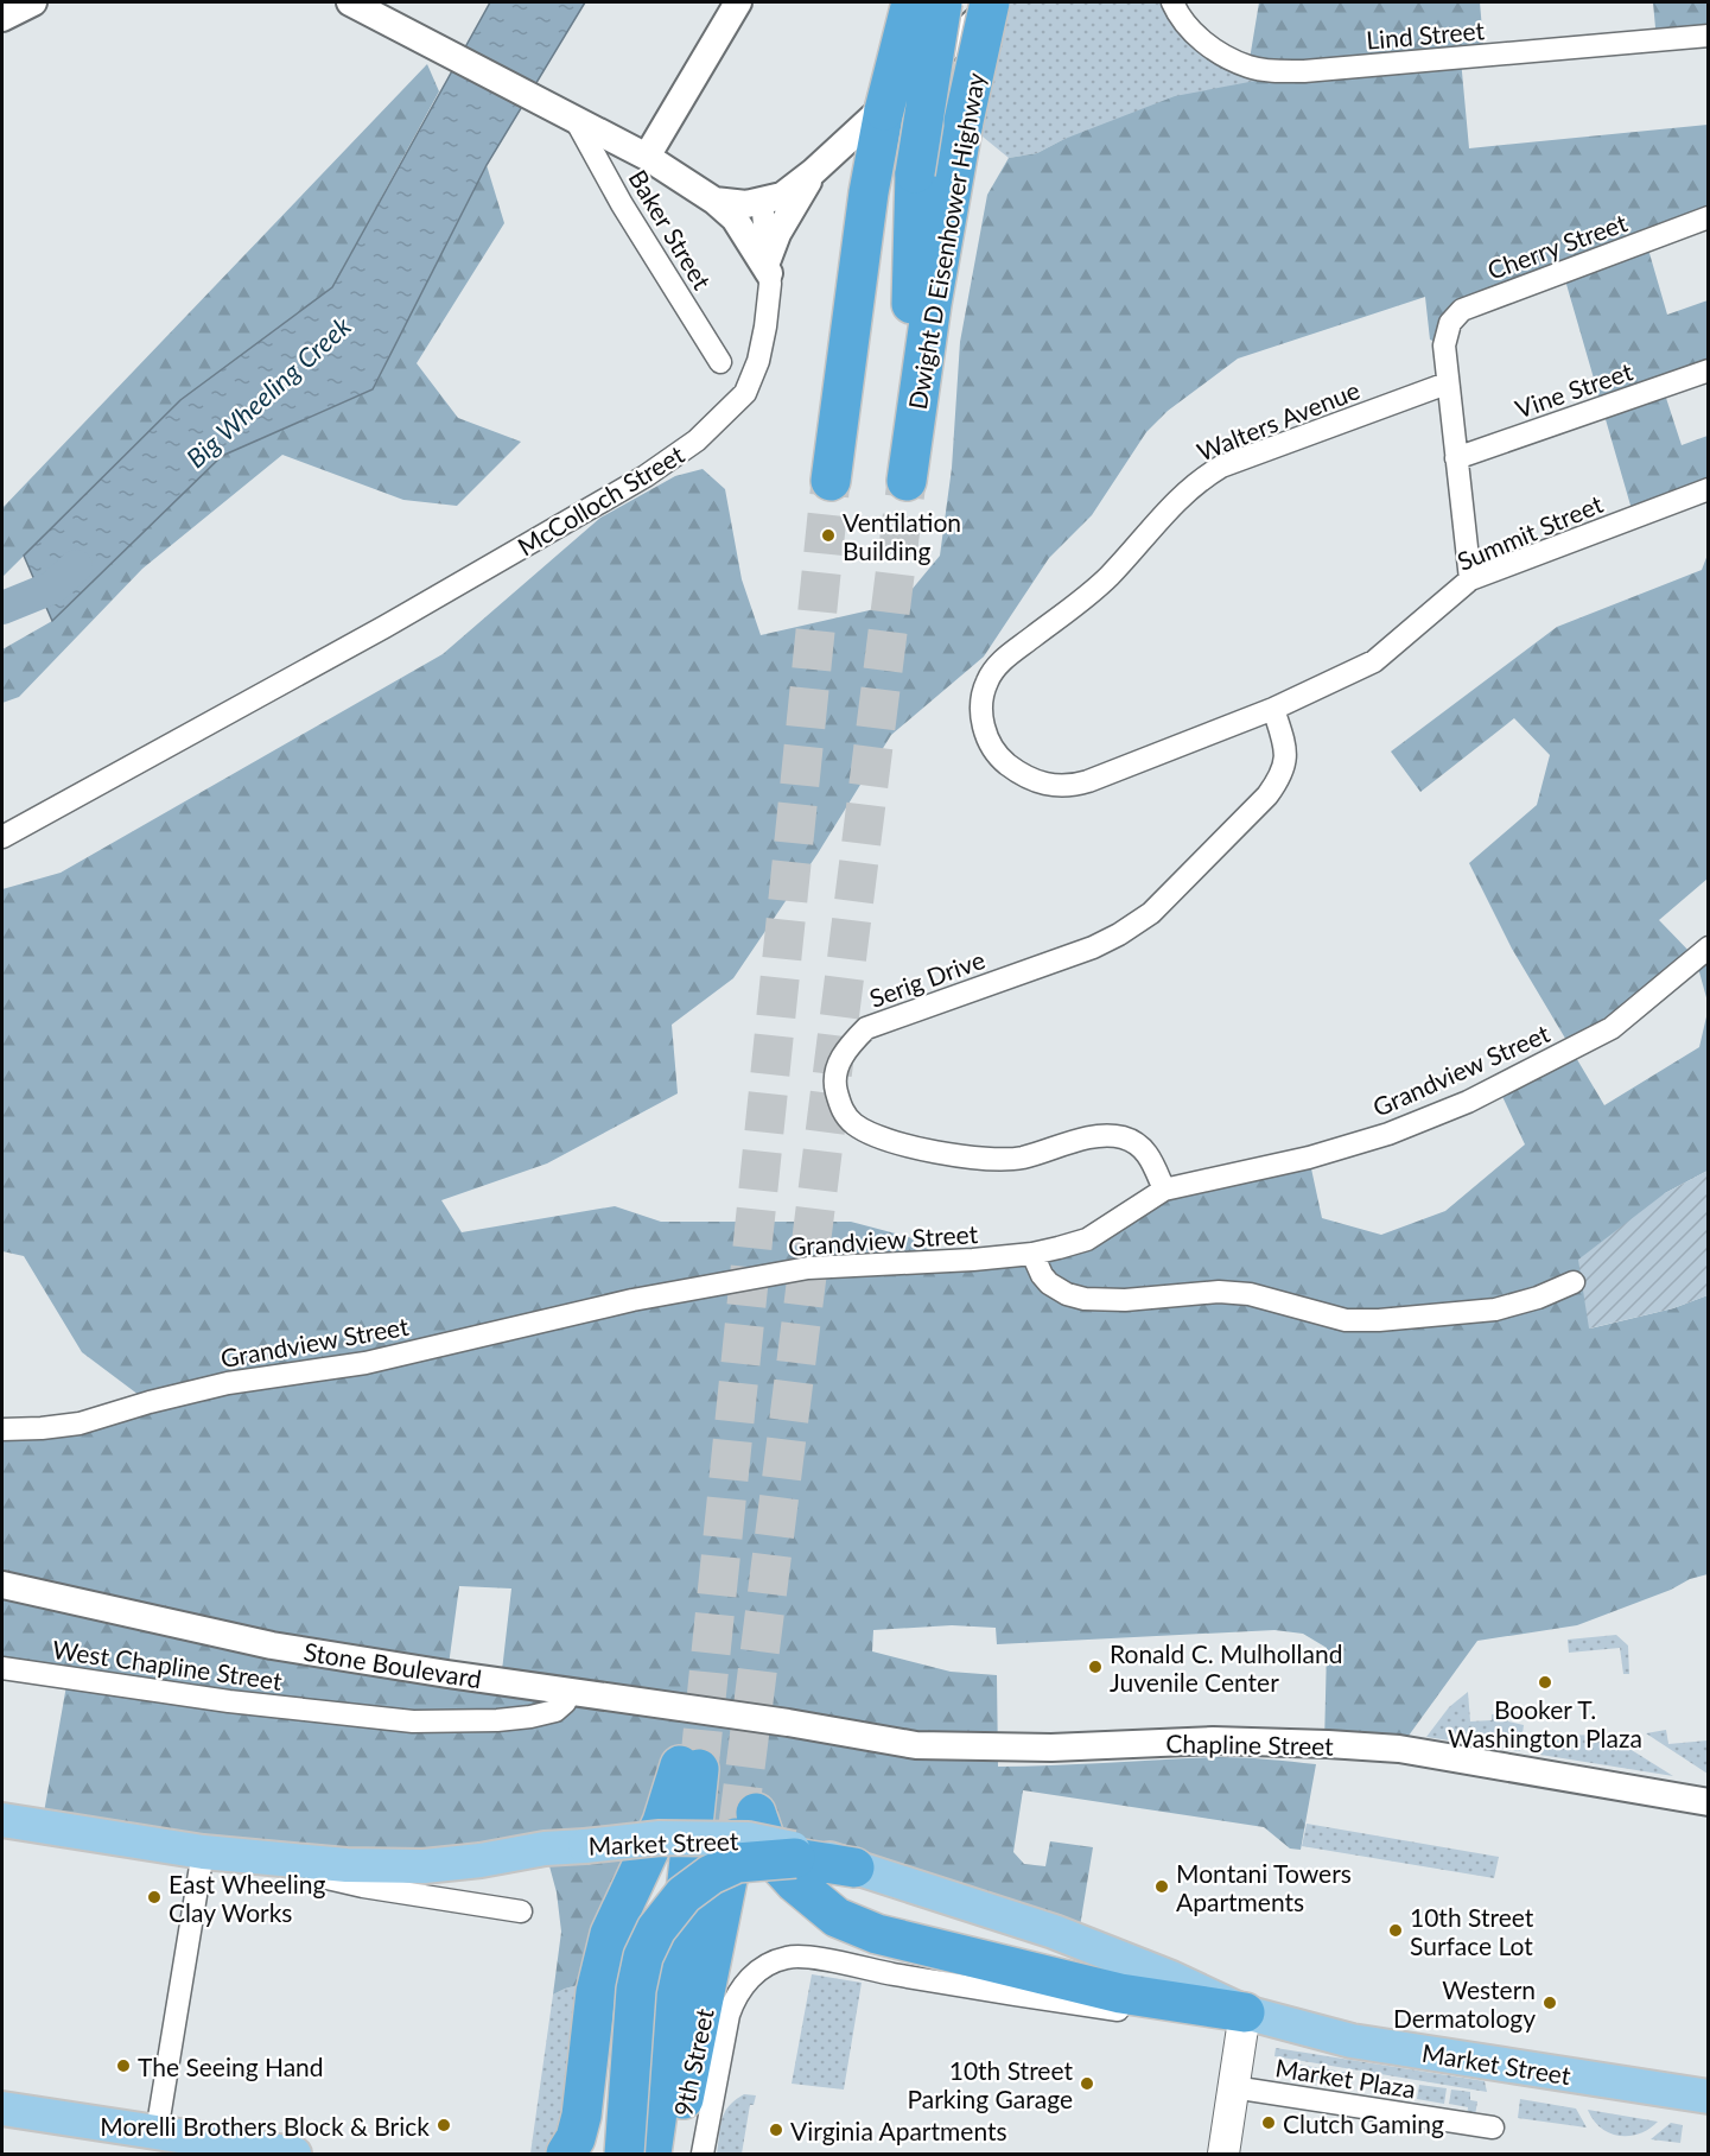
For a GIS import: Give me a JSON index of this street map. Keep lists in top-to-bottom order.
{
  "streets": {
    "highway": ["Dwight D Eisenhower Highway"],
    "main road": ["Market Street"],
    "street": [
      "Lind Street",
      "Baker Street",
      "Cherry Street",
      "Vine Street",
      "Walters Avenue",
      "McColloch Street",
      "Summit Street",
      "Serig Drive",
      "Grandview Street",
      "West Chapline Street",
      "Stone Boulevard",
      "Chapline Street",
      "9th Street",
      "Market Plaza"
    ]
  },
  "crossings": [
    ["Cherry Street", "Walters Avenue"],
    ["Walters Avenue", "Summit Street"],
    ["Walters Avenue", "Serig Drive"],
    ["Summit Street", "Serig Drive"],
    ["Serig Drive", "Grandview Street"],
    ["West Chapline Street", "Stone Boulevard"],
    ["Stone Boulevard", "Chapline Street"],
    ["Market Street", "9th Street"]
  ],
  "water": ["Big Wheeling Creek"],
  "places": [
    "Ventilation Building",
    "Ronald C. Mulholland Juvenile Center",
    "Booker T. Washington Plaza",
    "Montani Towers Apartments",
    "East Wheeling Clay Works",
    "10th Street Surface Lot",
    "Western Dermatology",
    "The Seeing Hand",
    "10th Street Parking Garage",
    "Clutch Gaming",
    "Morelli Brothers Block & Brick",
    "Virginia Apartments"
  ]
}
